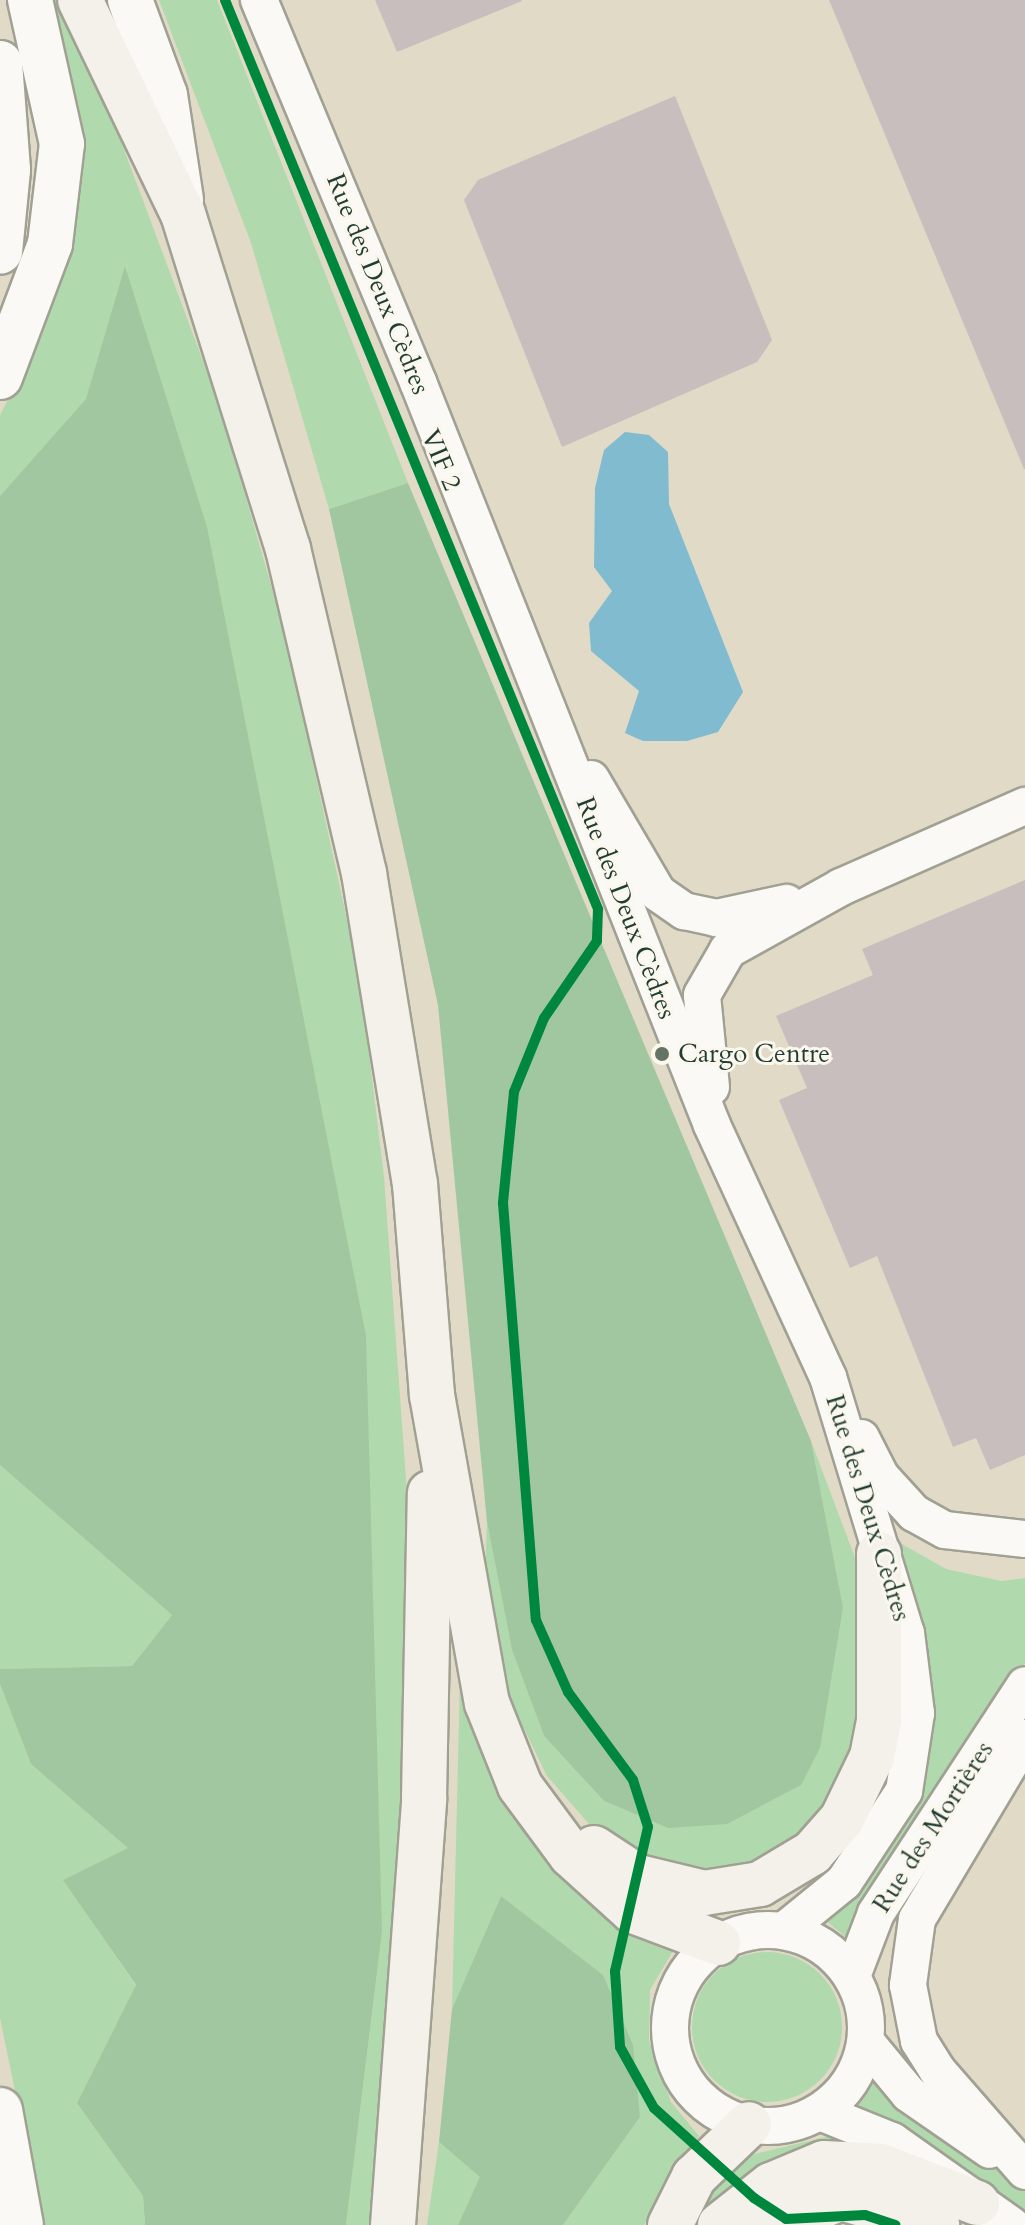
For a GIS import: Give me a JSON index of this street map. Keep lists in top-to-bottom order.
{
  "streets": {
    "street": ["Rue des Deux Cèdres", "Rue des Mortières"],
    "cycle path": ["VIF 2"]
  },
  "crossings": [
    ["Rue des Deux Cèdres", "Rue des Mortières"]
  ],
  "places": ["Cargo Centre"]
}
